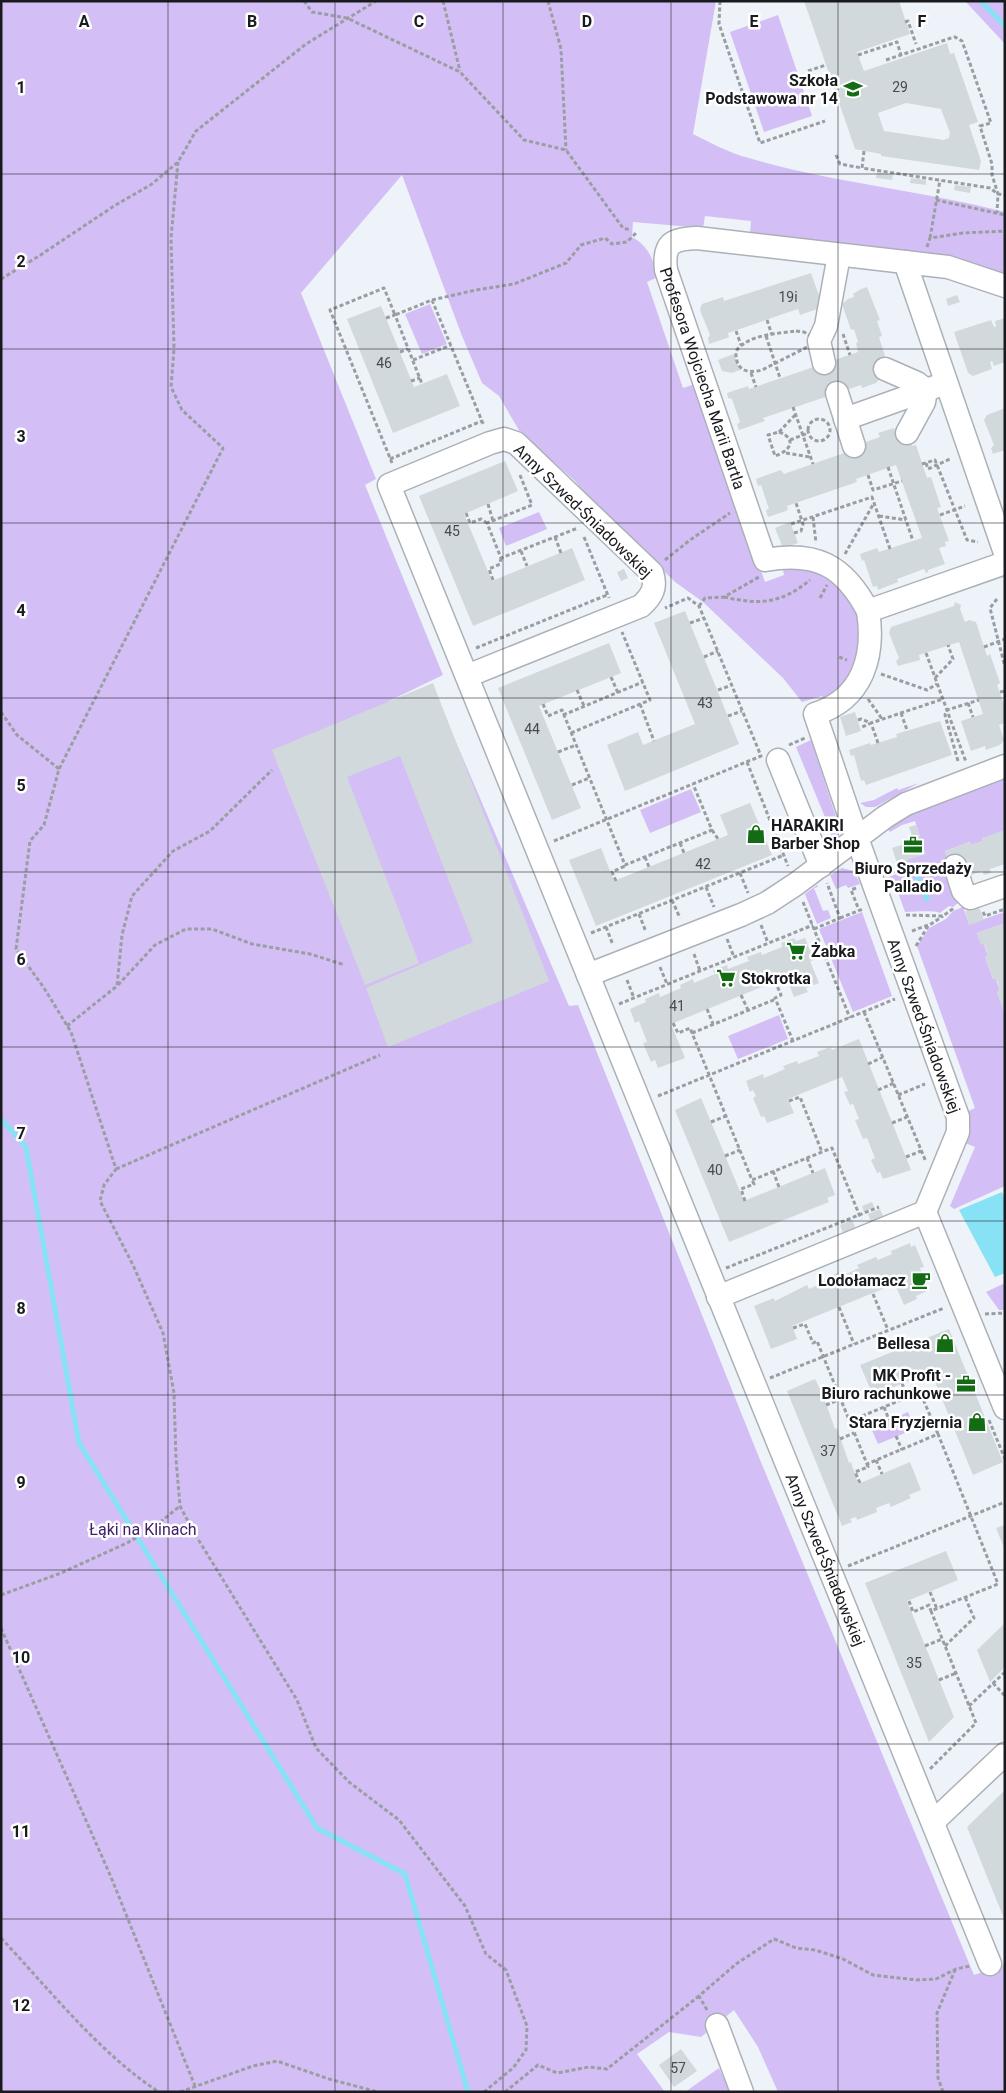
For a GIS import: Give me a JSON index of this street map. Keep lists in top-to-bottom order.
{
  "streets": {
    "street": ["Profesora Wojciecha Marii Bartla", "Anny Szwed-Śniadowskiej"]
  },
  "parks": ["Łąki na Klinach"],
  "places": {
    "school or university": ["Szkoła Podstawowa nr 14"],
    "shop": ["HARAKIRI Barber Shop", "Bellesa", "Stara Fryzjernia"],
    "office": ["Biuro Sprzedaży Palladio", "MK Profit - Biuro rachunkowe"],
    "supermarket": ["Żabka", "Stokrotka"],
    "cafe": ["Lodołamacz"]
  },
  "house_numbers": [
    "29",
    "19i",
    "46",
    "45",
    "43",
    "44",
    "42",
    "41",
    "40",
    "37",
    "35",
    "57"
  ],
  "grid": {
    "columns": [
      "A",
      "B",
      "C",
      "D",
      "E",
      "F"
    ],
    "rows": [
      "1",
      "2",
      "3",
      "4",
      "5",
      "6",
      "7",
      "8",
      "9",
      "10",
      "11",
      "12"
    ]
  }
}
